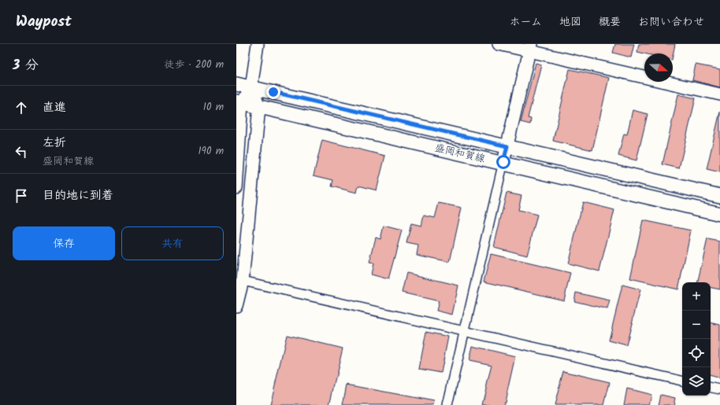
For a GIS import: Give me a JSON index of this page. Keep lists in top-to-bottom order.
{
  "streets": {
    "main road": ["盛岡和賀線"]
  },
  "north": "right",
  "page": {
    "header": "Waypost",
    "nav": [
      "ホーム",
      "地図",
      "概要",
      "お問い合わせ"
    ],
    "heading": ["3 分", "徒歩 · 200 m"],
    "list": [
      ["直進", "10 m"],
      ["左折", "盛岡和賀線", "190 m"],
      "目的地に到着"
    ],
    "buttons": ["保存", "共有"],
    "map_buttons": ["+", "−"]
  }
}
